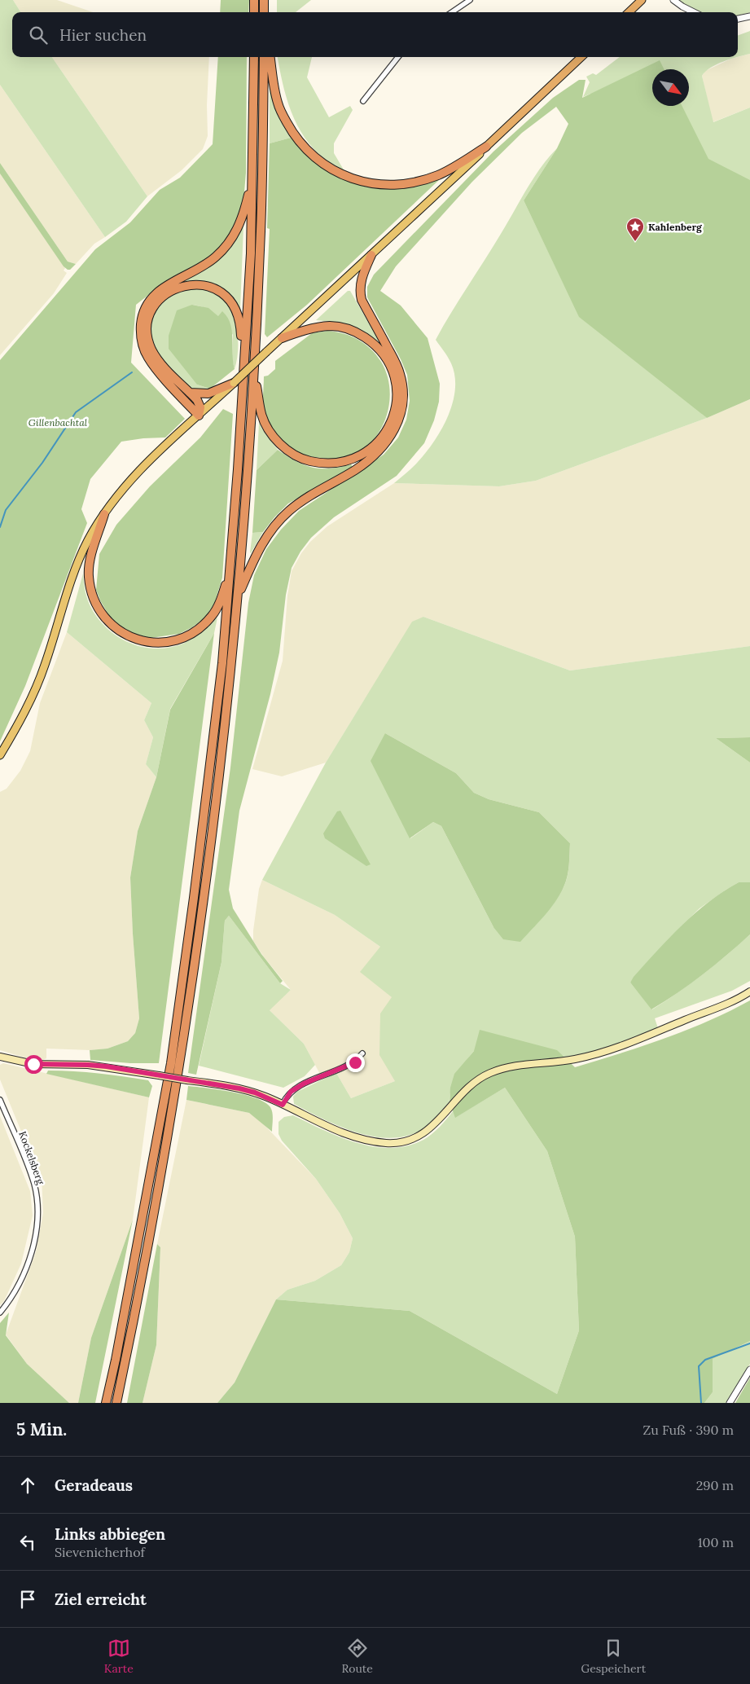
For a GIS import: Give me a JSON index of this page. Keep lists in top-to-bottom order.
{
  "streets": {
    "street": ["Kockelsberg"]
  },
  "parks": ["Gillenbachtal"],
  "places": {
    "place": ["Kahlenberg"]
  },
  "north": "bottom right",
  "page": {
    "search": "Hier suchen",
    "heading": ["5 Min.", "Zu Fuß · 390 m"],
    "list": [
      ["Geradeaus", "290 m"],
      ["Links abbiegen", "Sievenicherhof", "100 m"],
      "Ziel erreicht"
    ],
    "nav": ["Karte", "Route", "Gespeichert"]
  }
}
